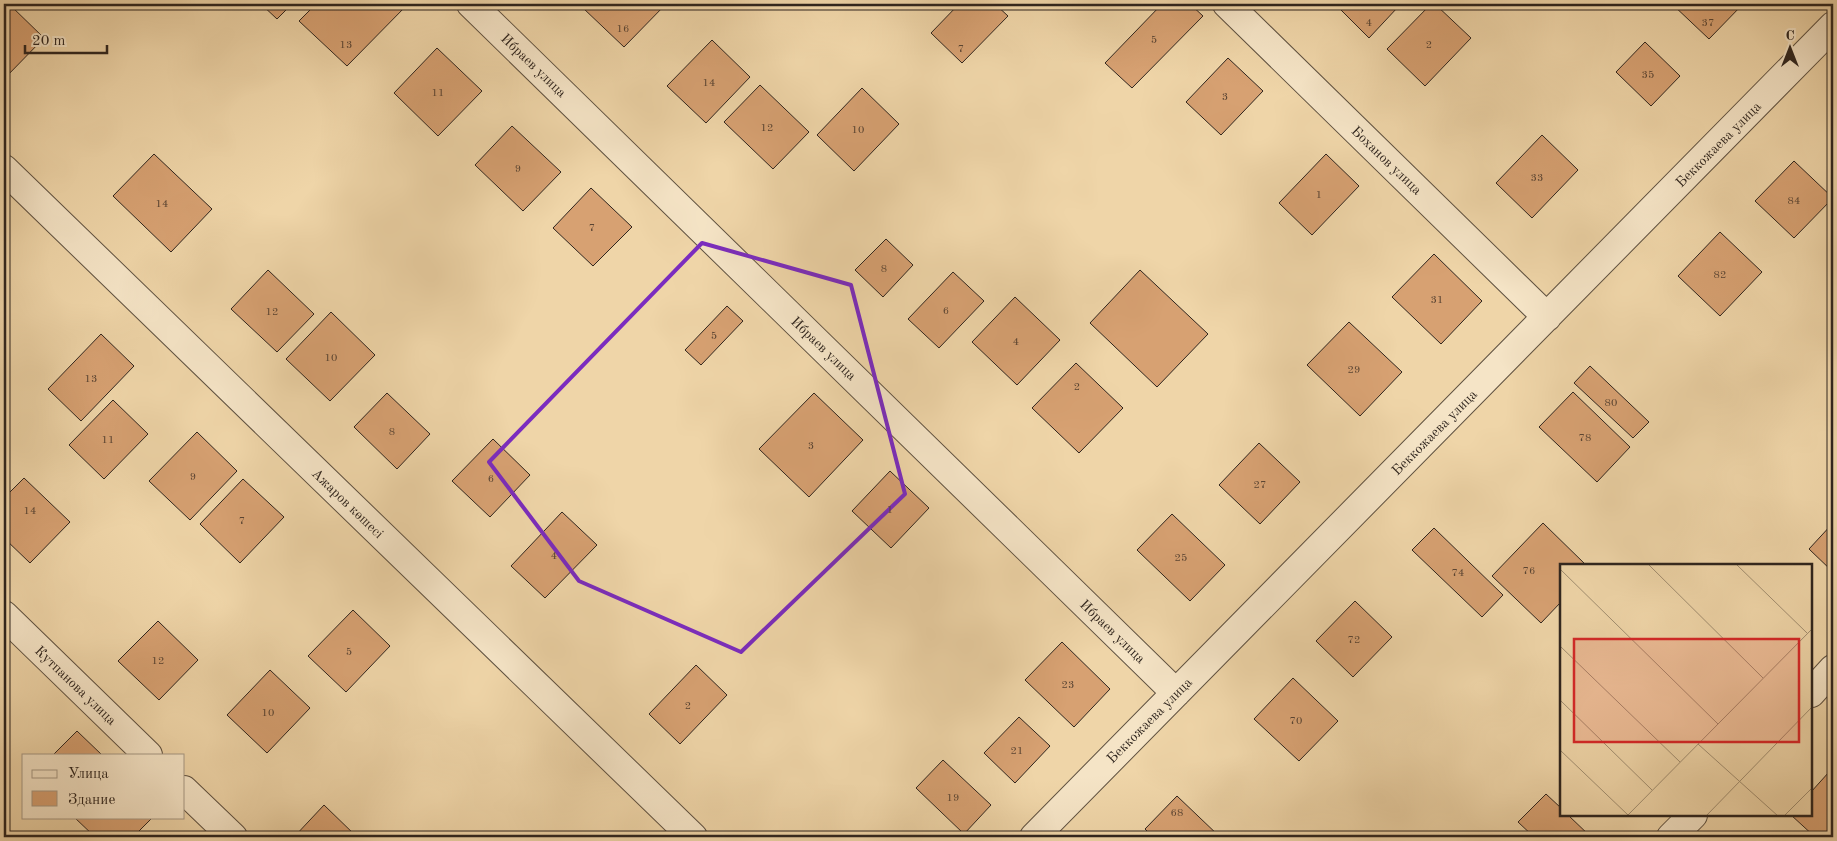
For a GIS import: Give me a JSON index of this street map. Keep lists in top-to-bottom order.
{
  "streets": {
    "street": [
      "Ибраев улица",
      "Беккожаева улица",
      "Боханов улица",
      "Ажаров көшесі",
      "Кутпанова улица"
    ]
  },
  "crossings": [
    ["Ибраев улица", "Беккожаева улица"],
    ["Беккожаева улица", "Боханов улица"]
  ],
  "house_numbers": [
    "4",
    "37",
    "16",
    "5",
    "13",
    "2",
    "7",
    "35",
    "14",
    "11",
    "3",
    "12",
    "10",
    "9",
    "33",
    "1",
    "84",
    "14",
    "7",
    "8",
    "82",
    "31",
    "6",
    "12",
    "5",
    "4",
    "10",
    "29",
    "13",
    "2",
    "80",
    "8",
    "78",
    "11",
    "3",
    "9",
    "6",
    "27",
    "1",
    "14",
    "7",
    "4",
    "25",
    "76",
    "74",
    "72",
    "5",
    "12",
    "23",
    "2",
    "10",
    "70",
    "21",
    "19",
    "68"
  ],
  "legend": ["Улица", "Здание"],
  "scale_bar": "20 m",
  "north": "top"
}
